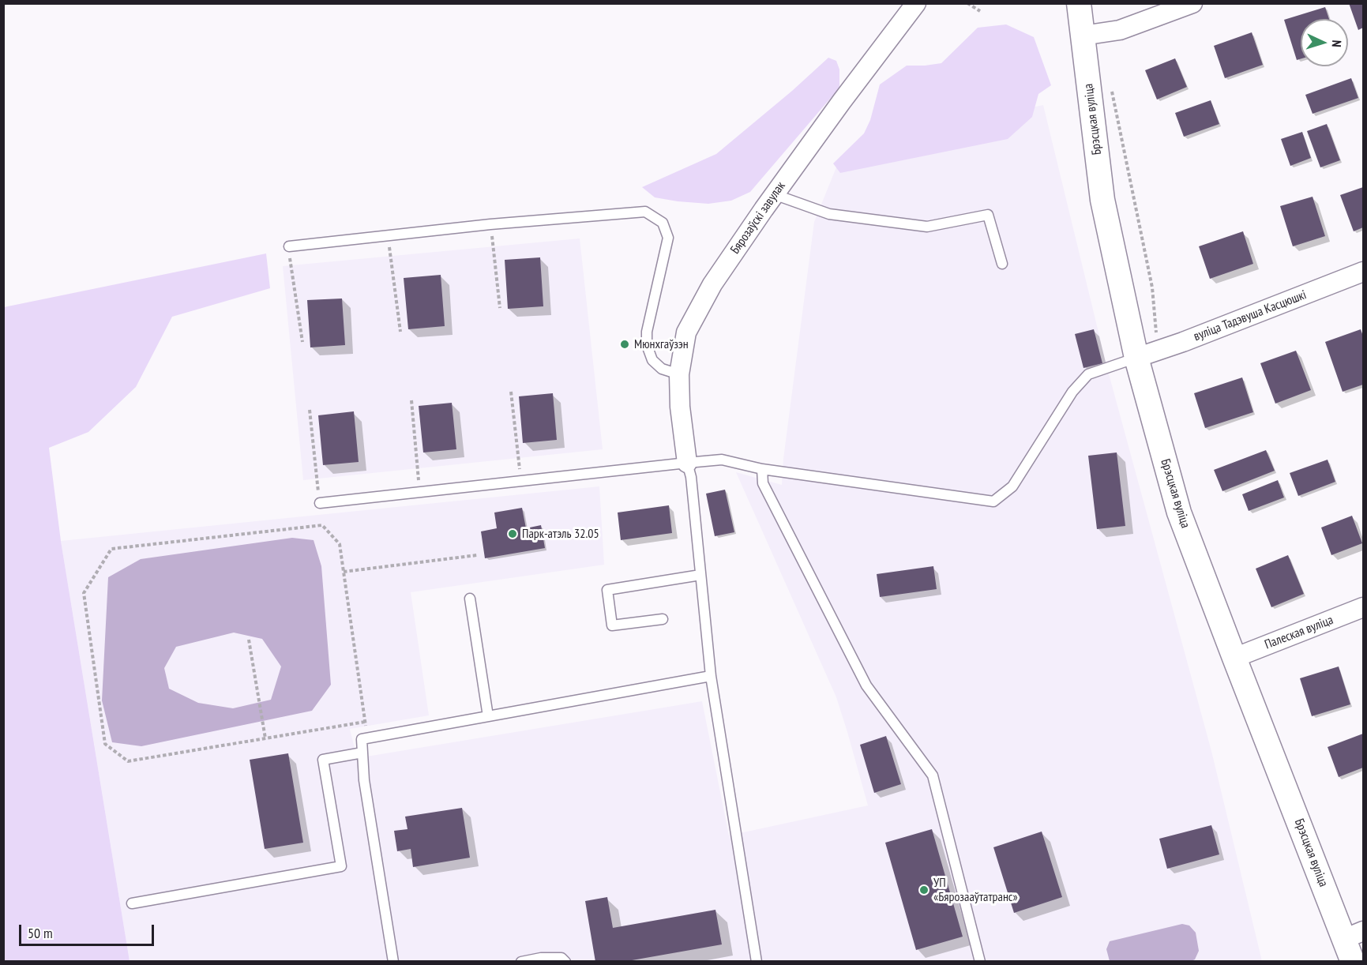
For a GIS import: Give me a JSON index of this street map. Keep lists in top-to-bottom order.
{
  "streets": {
    "street": [
      "Брэсцкая вуліца",
      "Бярозаўскі завулак",
      "вуліца Тадэвуша Касцюшкі",
      "Палеская вуліца"
    ]
  },
  "crossings": [
    ["Брэсцкая вуліца", "вуліца Тадэвуша Касцюшкі"],
    ["Брэсцкая вуліца", "Палеская вуліца"]
  ],
  "places": ["Мюнхгаўзэн", "Парк-атэль 32.05", "УП «Бярозааўтатранс»"],
  "scale_bar": "50 m",
  "north": "right"
}
